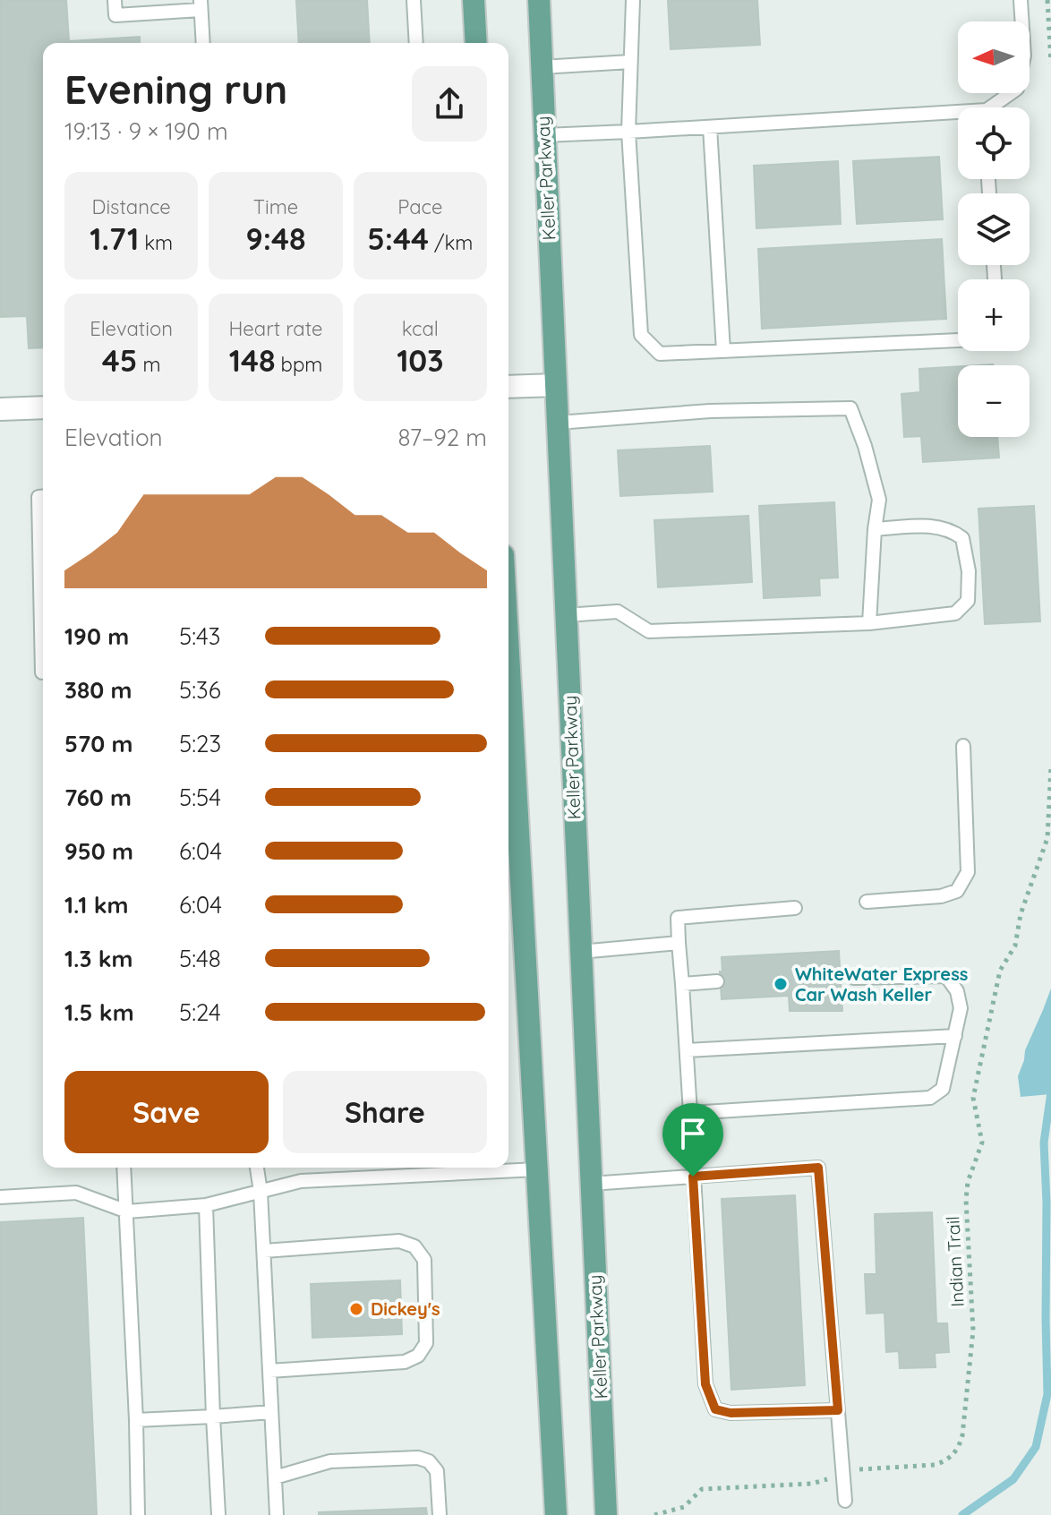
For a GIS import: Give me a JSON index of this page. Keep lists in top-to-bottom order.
{
  "streets": {
    "main road": ["Keller Parkway"],
    "path": ["Indian Trail"]
  },
  "places": ["WhiteWater Express Car Wash Keller", "Dickey's"],
  "north": "left",
  "page": {
    "map_buttons": ["+", "−"],
    "heading": ["Evening run", "19:13 · 9 × 190 m"],
    "stats": [
      ["Distance", "1.71 km"],
      ["Time", "9:48"],
      ["Pace", "5:44 /km"],
      ["Elevation", "45 m"],
      ["Heart rate", "148 bpm"],
      ["kcal", "103"]
    ],
    "chart": ["Elevation", "87–92 m"],
    "list": [
      {
        "name": "190 m",
        "note": "5:43"
      },
      {
        "name": "380 m",
        "note": "5:36"
      },
      {
        "name": "570 m",
        "note": "5:23"
      },
      {
        "name": "760 m",
        "note": "5:54"
      },
      {
        "name": "950 m",
        "note": "6:04"
      },
      {
        "name": "1.1 km",
        "note": "6:04"
      },
      {
        "name": "1.3 km",
        "note": "5:48"
      },
      {
        "name": "1.5 km",
        "note": "5:24"
      }
    ],
    "buttons": ["Save", "Share"]
  }
}
